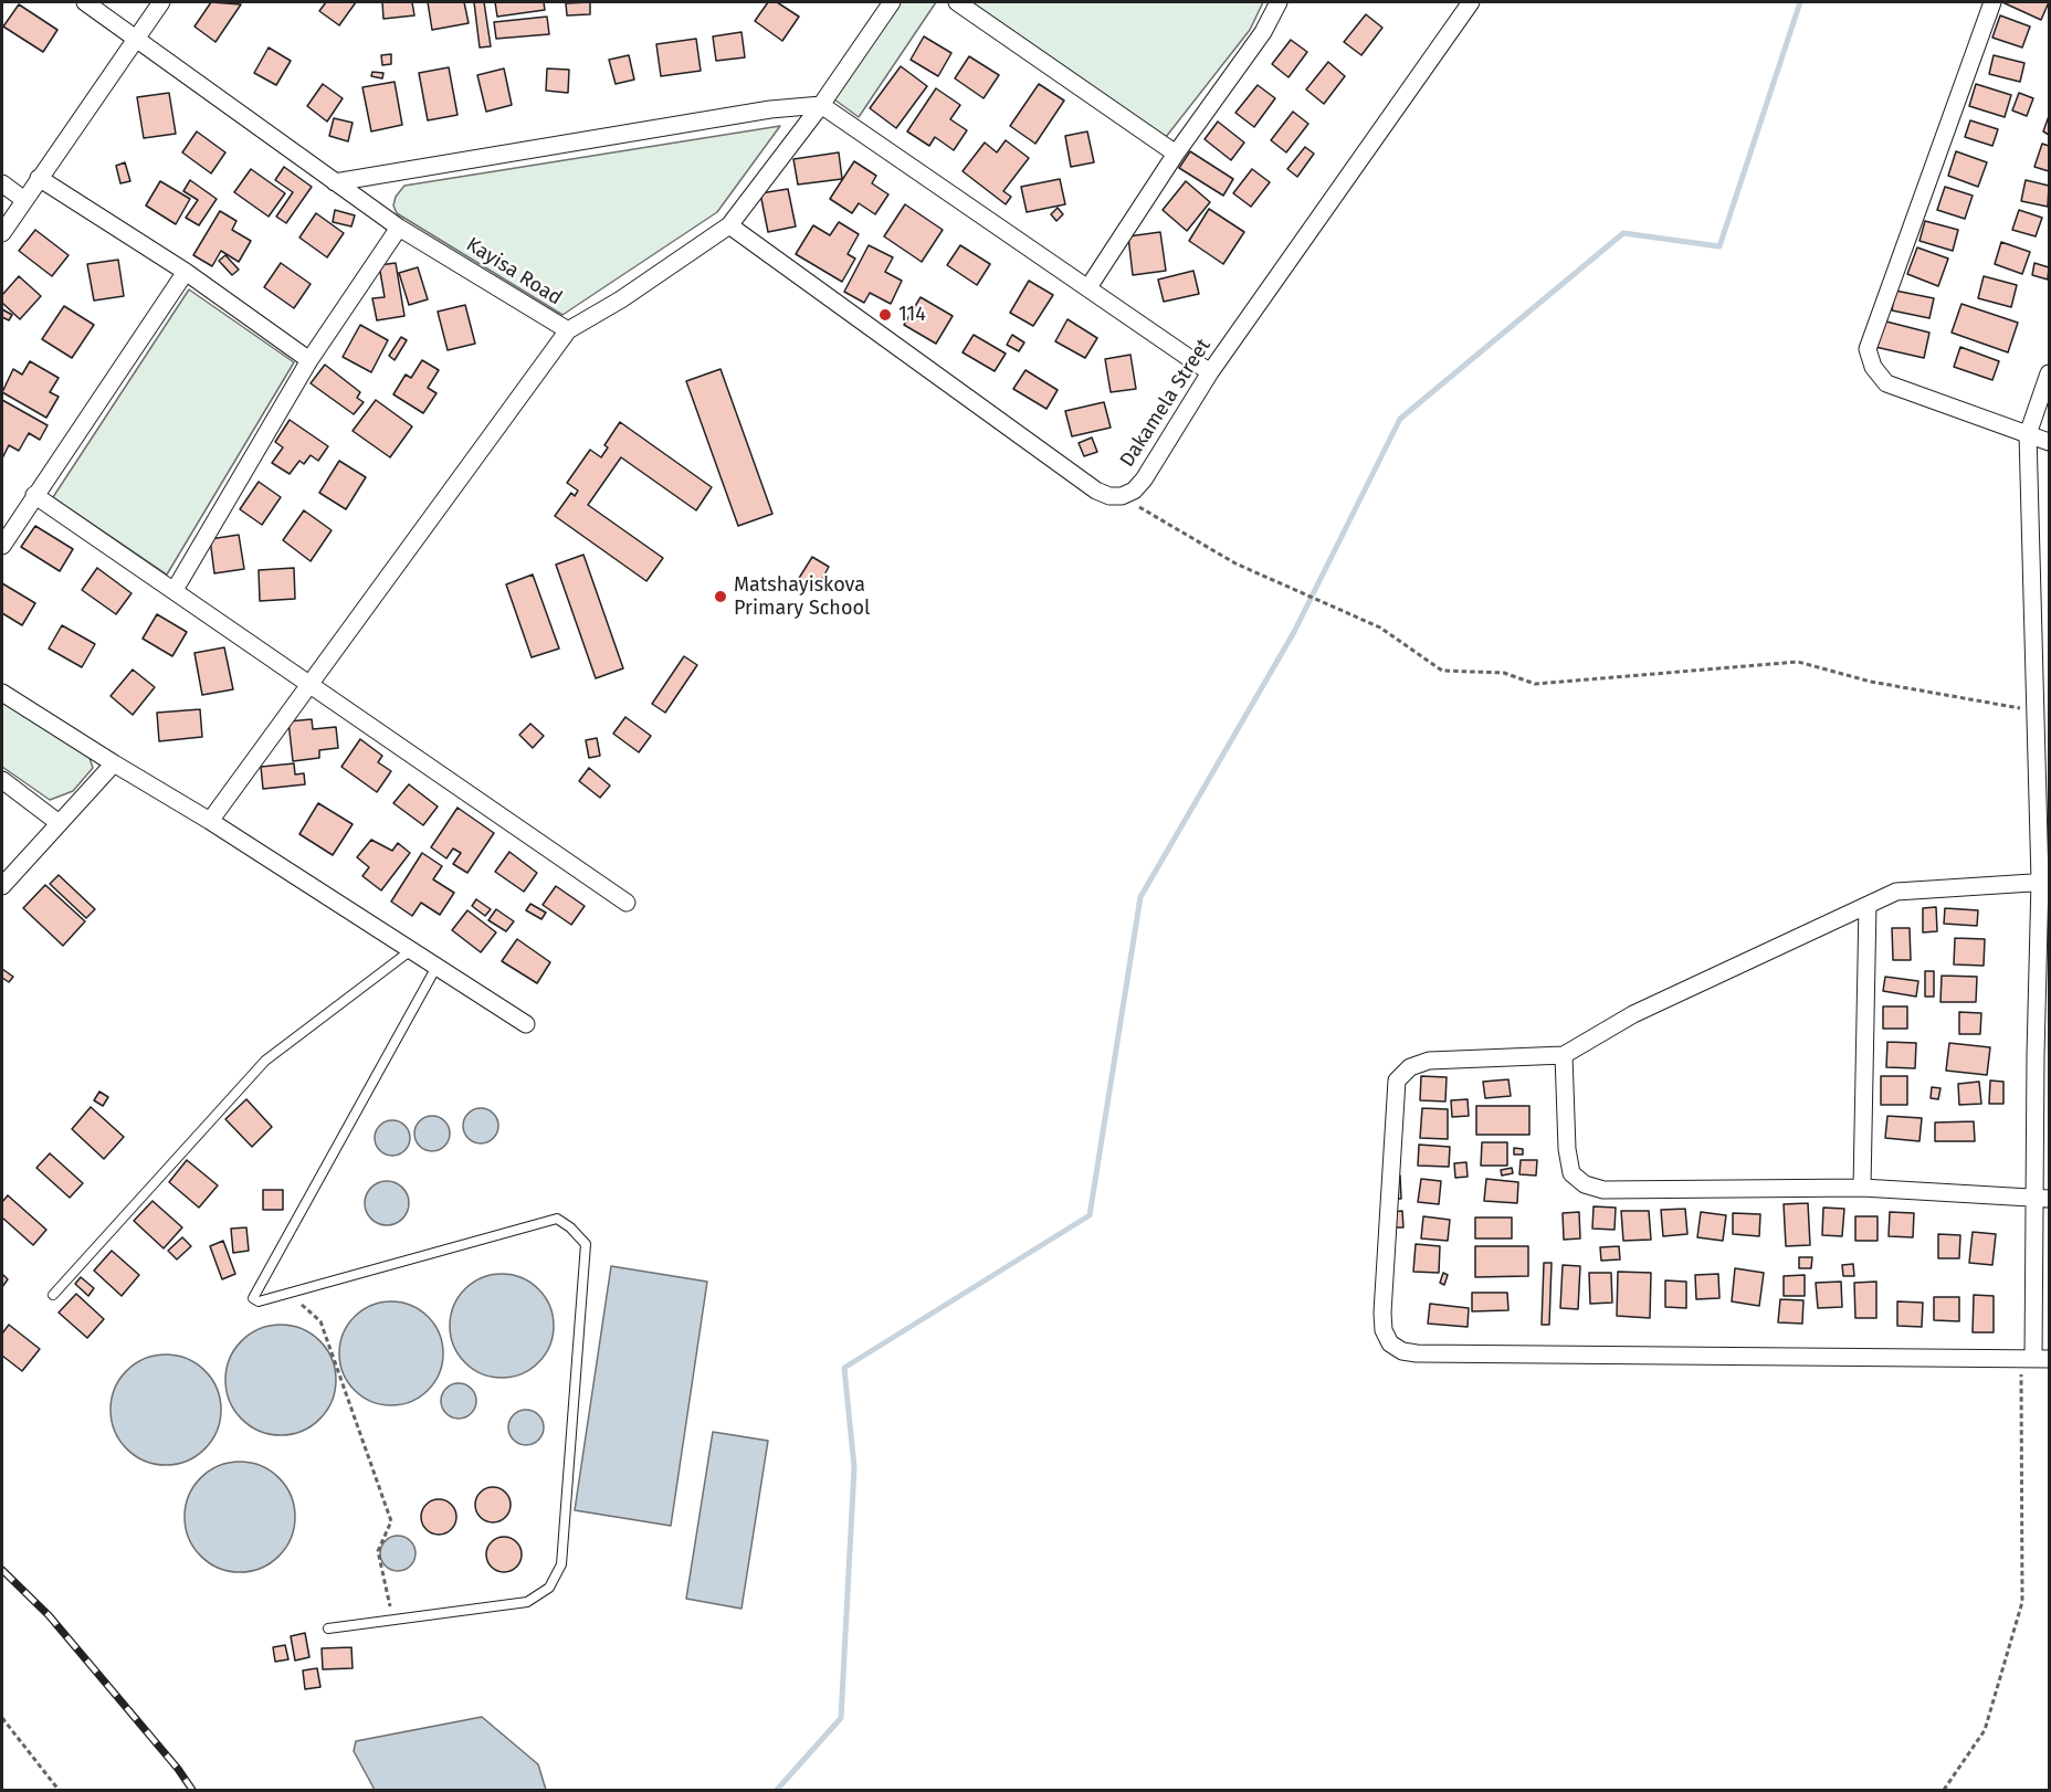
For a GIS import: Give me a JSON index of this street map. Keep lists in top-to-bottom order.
{
  "streets": {
    "street": ["Kayisa Road", "Dakamela Street"]
  },
  "places": ["114", "Matshayiskova Primary School"]
}
